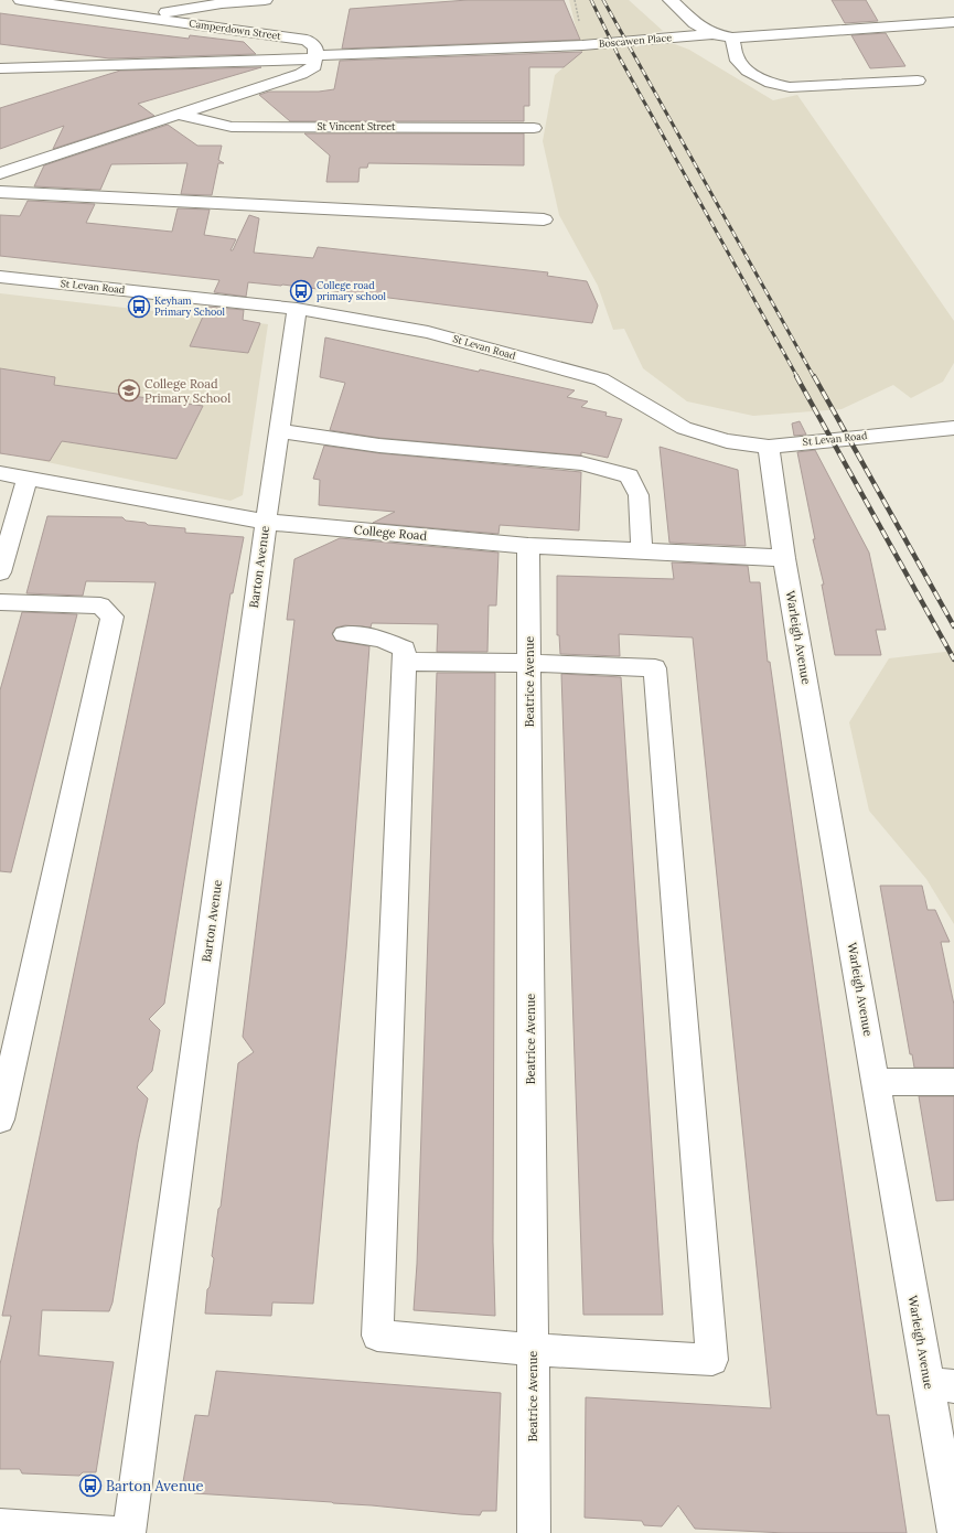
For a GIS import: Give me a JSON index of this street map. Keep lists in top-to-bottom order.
{
  "streets": {
    "street": [
      "Camperdown Street",
      "Boscawen Place",
      "St Vincent Street",
      "St Levan Road",
      "College Road",
      "Barton Avenue",
      "Warleigh Avenue",
      "Beatrice Avenue"
    ]
  },
  "crossings": [
    ["Camperdown Street", "Boscawen Place"],
    ["St Levan Road", "Barton Avenue"],
    ["St Levan Road", "Warleigh Avenue"],
    ["College Road", "Barton Avenue"],
    ["College Road", "Warleigh Avenue"],
    ["College Road", "Beatrice Avenue"]
  ],
  "places": {
    "bus stop": ["College road primary school", "Keyham Primary School", "Barton Avenue"],
    "school or university": ["College Road Primary School"]
  }
}
